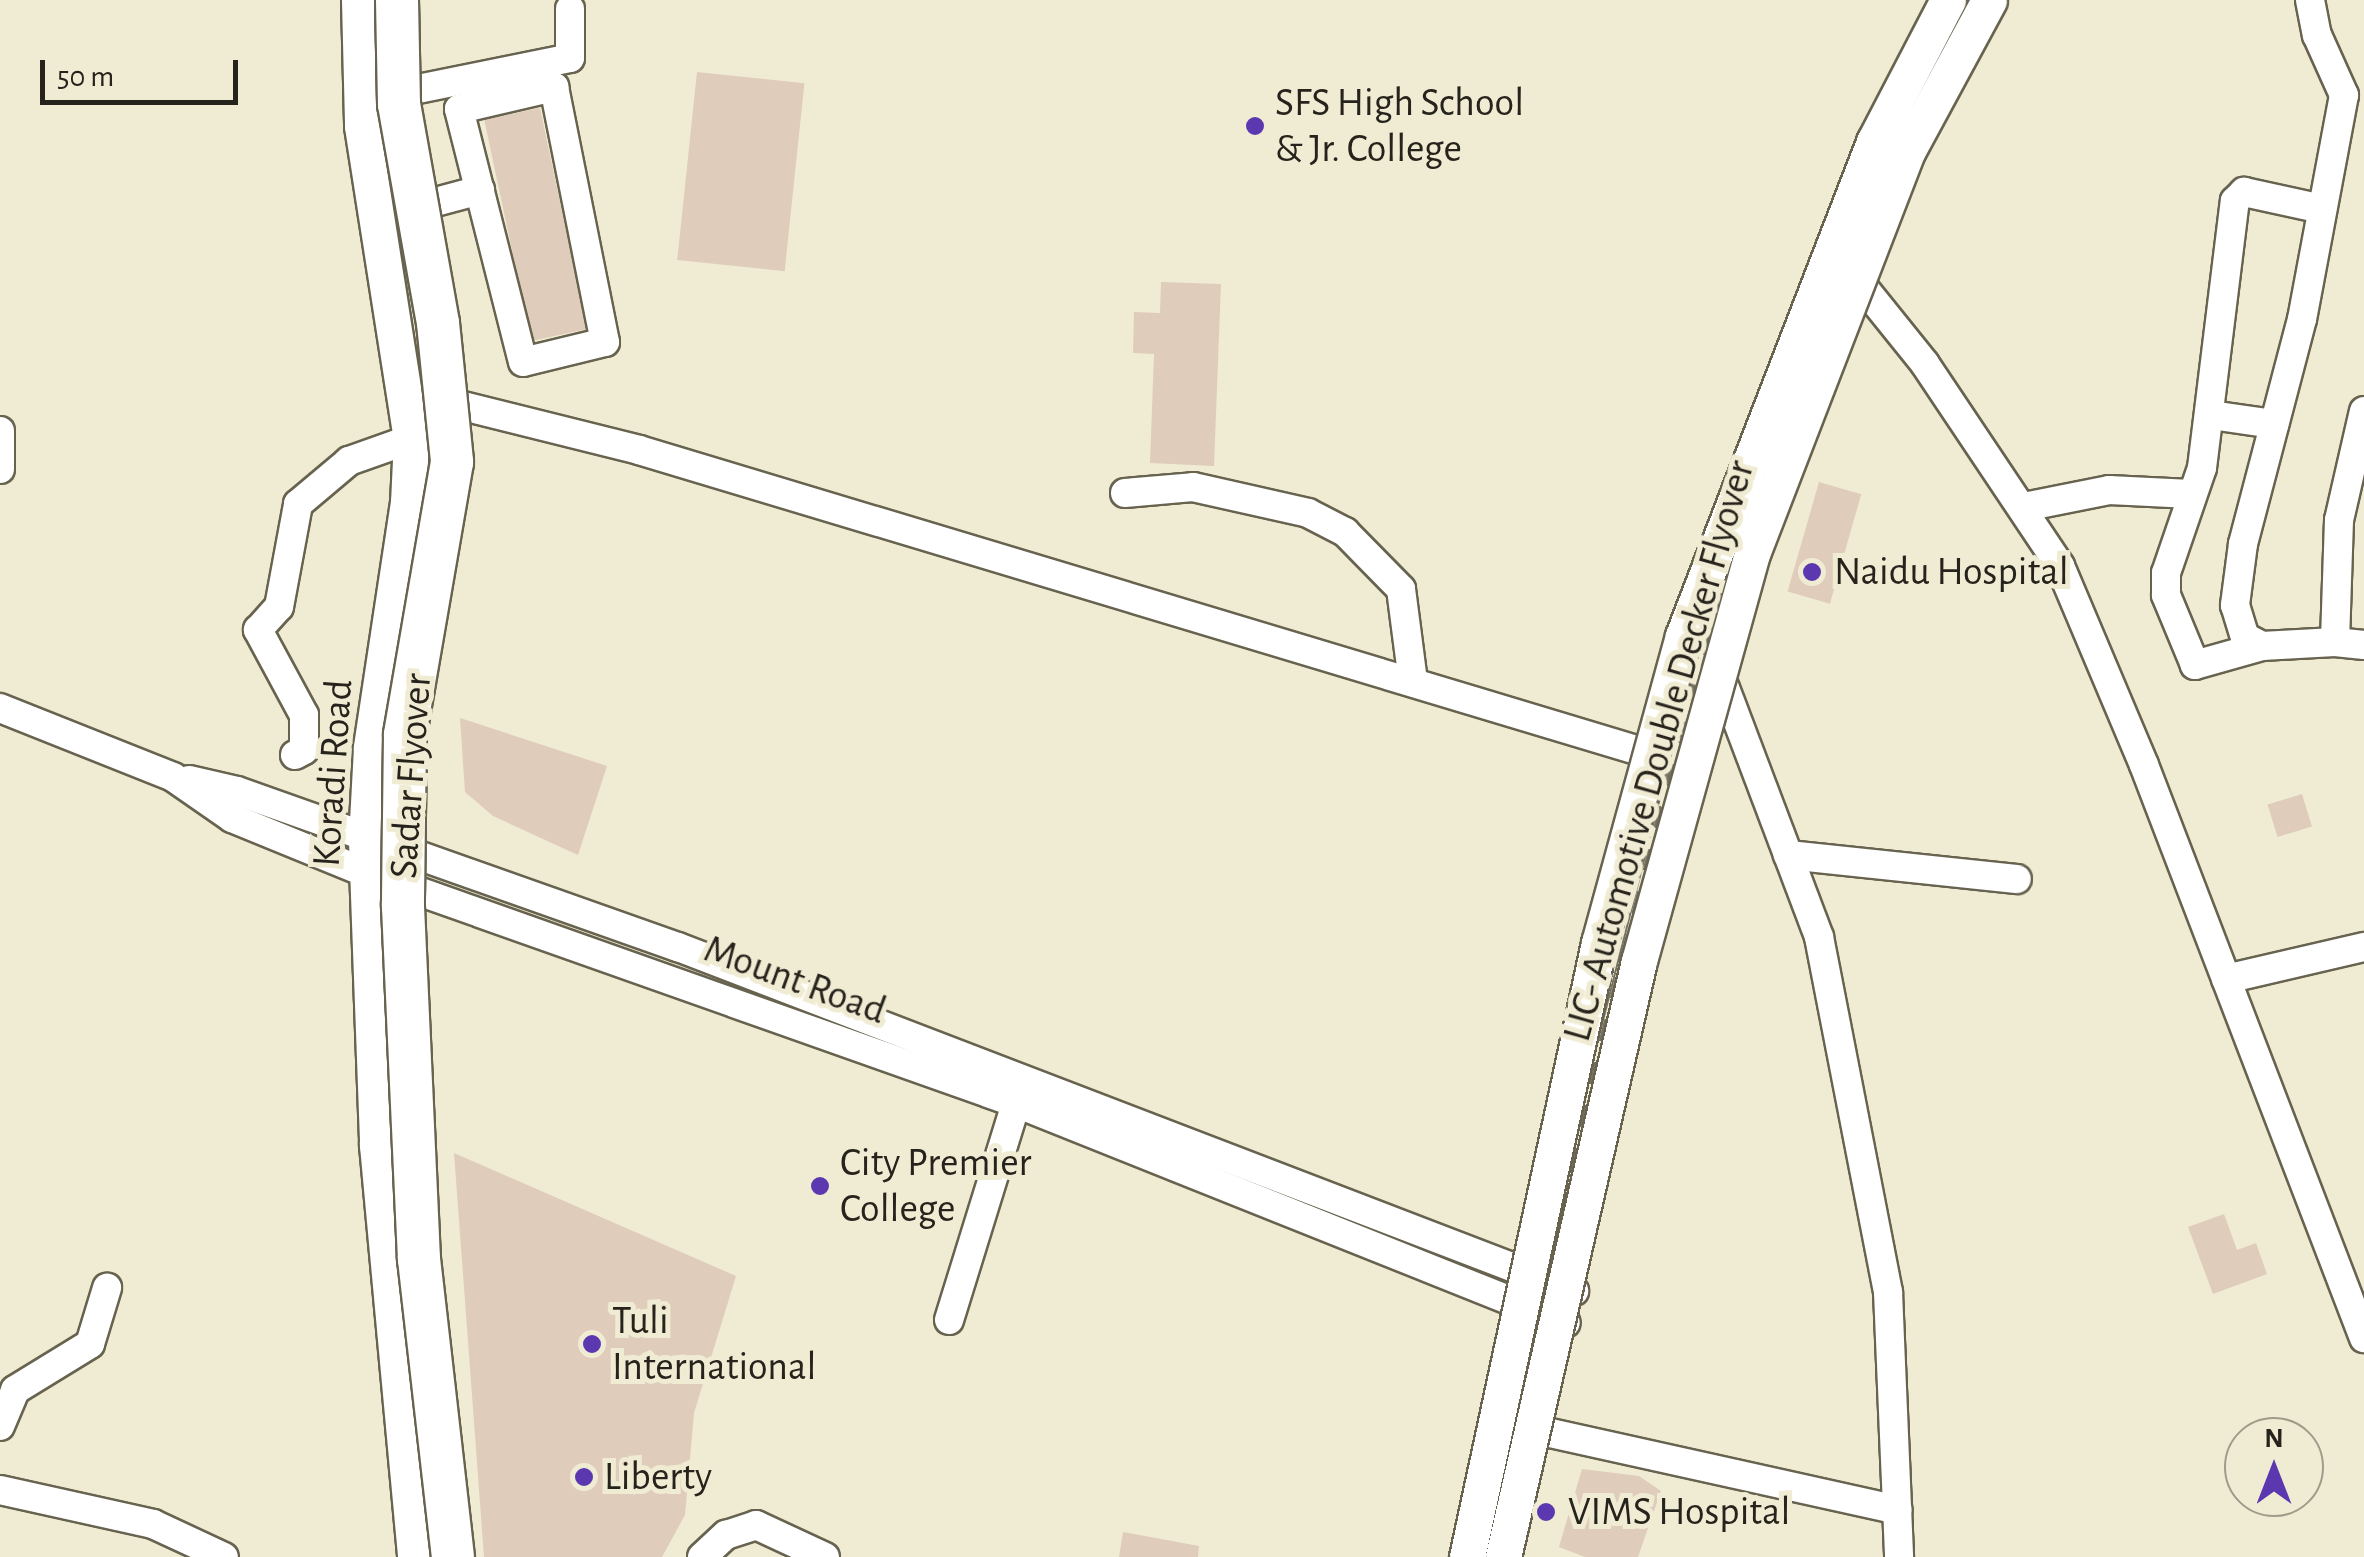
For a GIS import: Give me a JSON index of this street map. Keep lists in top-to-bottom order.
{
  "streets": {
    "highway": ["Sadar Flyover"],
    "main road": ["LIC- Automotive Double Decker Flyover", "Koradi Road"],
    "street": ["Mount Road"]
  },
  "crossings": [
    ["Koradi Road", "Mount Road"]
  ],
  "places": [
    "SFS High School & Jr. College",
    "Naidu Hospital",
    "City Premier College",
    "Tuli International",
    "Liberty",
    "VIMS Hospital"
  ],
  "scale_bar": "50 m",
  "north": "top"
}
